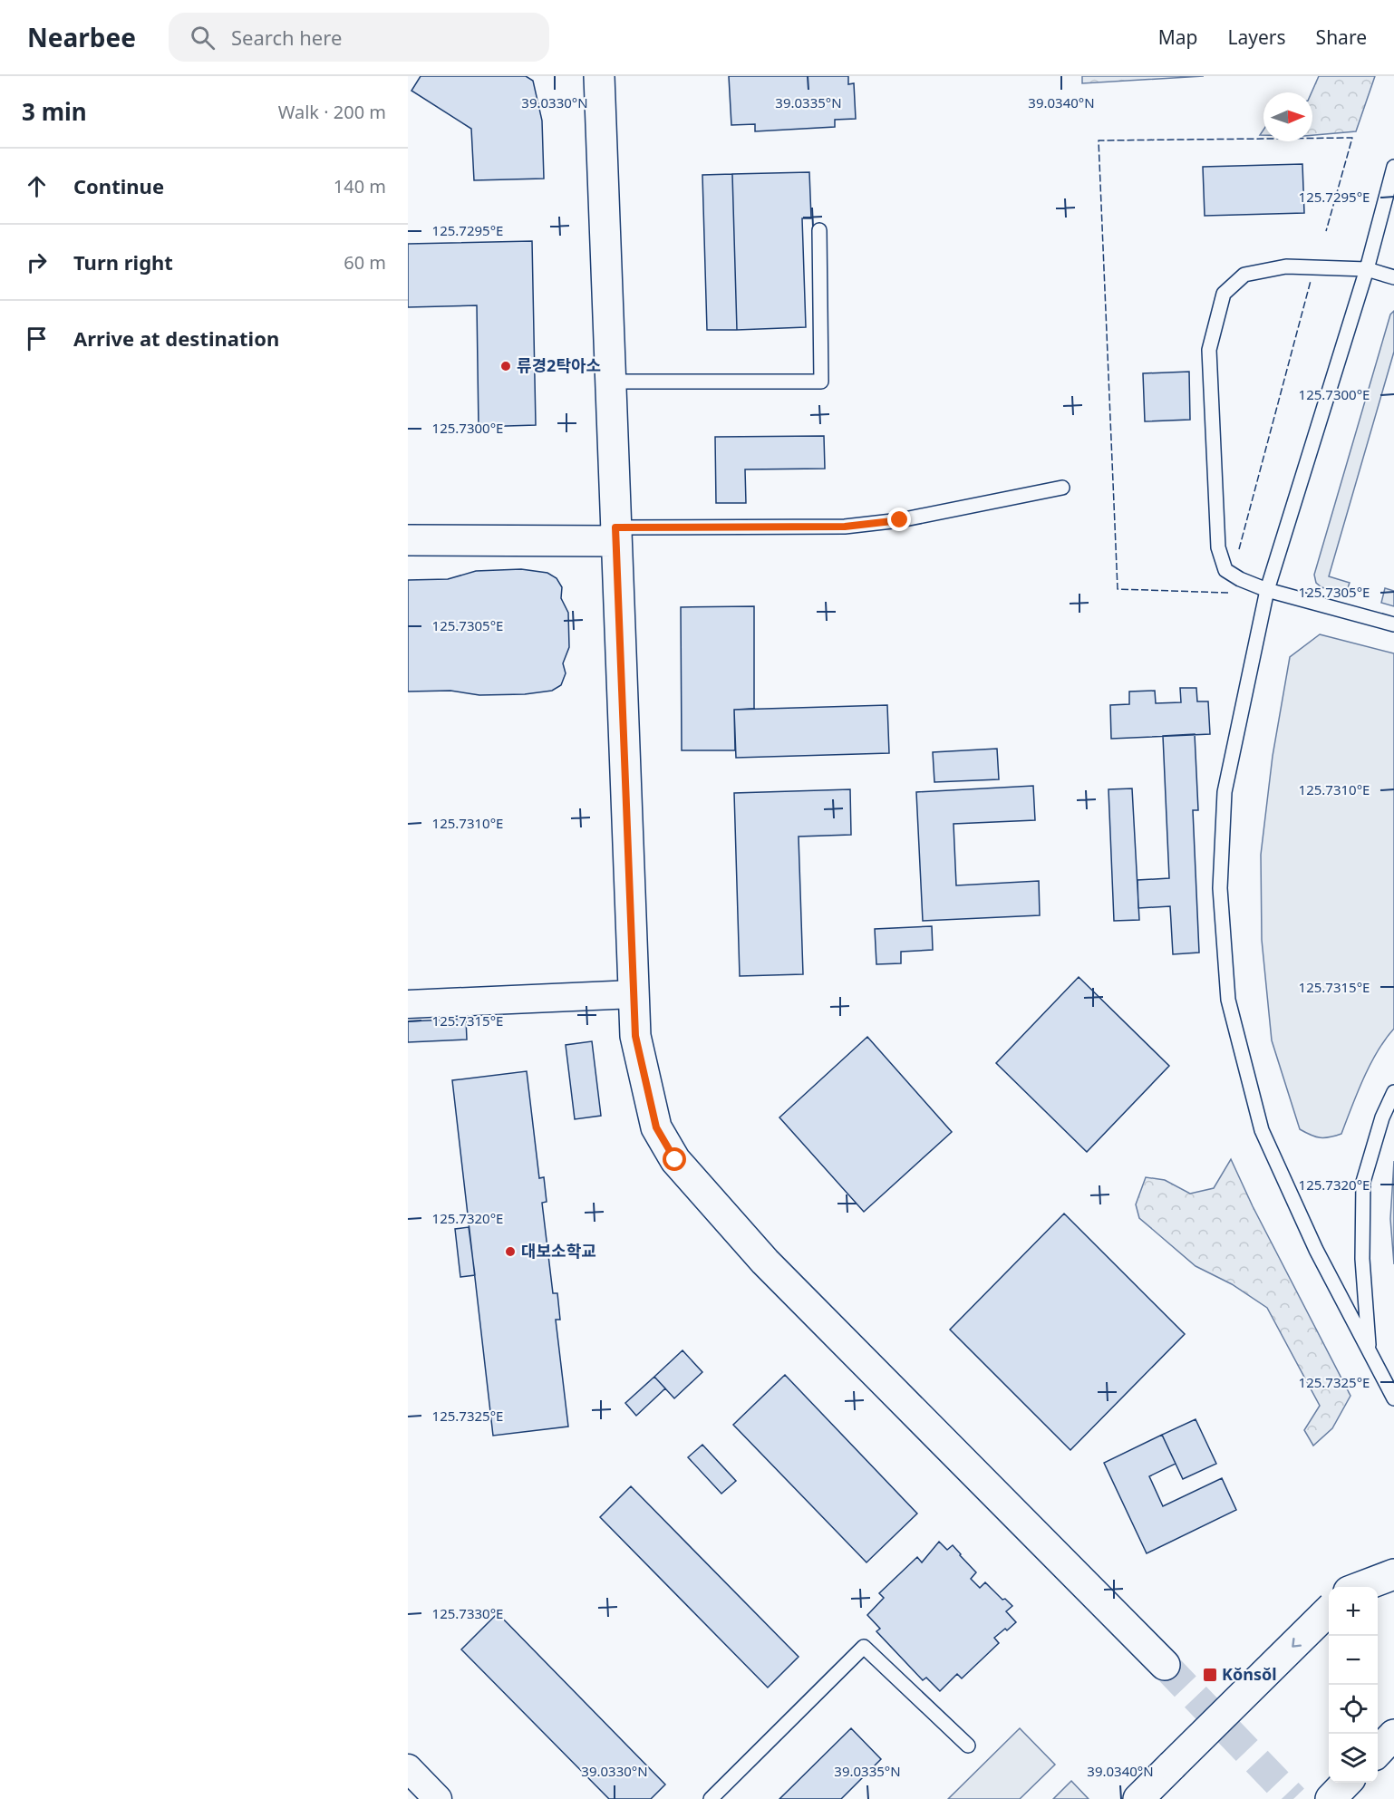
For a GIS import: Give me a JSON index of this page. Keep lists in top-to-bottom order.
{
  "places": {
    "other": ["류경2탁아소", "대보소학교"],
    "transit": ["Kŏnsŏl"]
  },
  "north": "right",
  "page": {
    "header": "Nearbee",
    "search": "Search here",
    "nav": ["Map", "Layers", "Share"],
    "heading": ["3 min", "Walk · 200 m"],
    "list": [
      ["Continue", "140 m"],
      ["Turn right", "60 m"],
      "Arrive at destination"
    ],
    "map_buttons": ["+", "−"]
  },
  "coordinates": [
    "39.0330°N",
    "39.0335°N",
    "39.0340°N",
    "125.7295°E",
    "125.7300°E",
    "125.7305°E",
    "125.7310°E",
    "125.7315°E",
    "125.7320°E",
    "125.7325°E",
    "125.7330°E"
  ]
}
